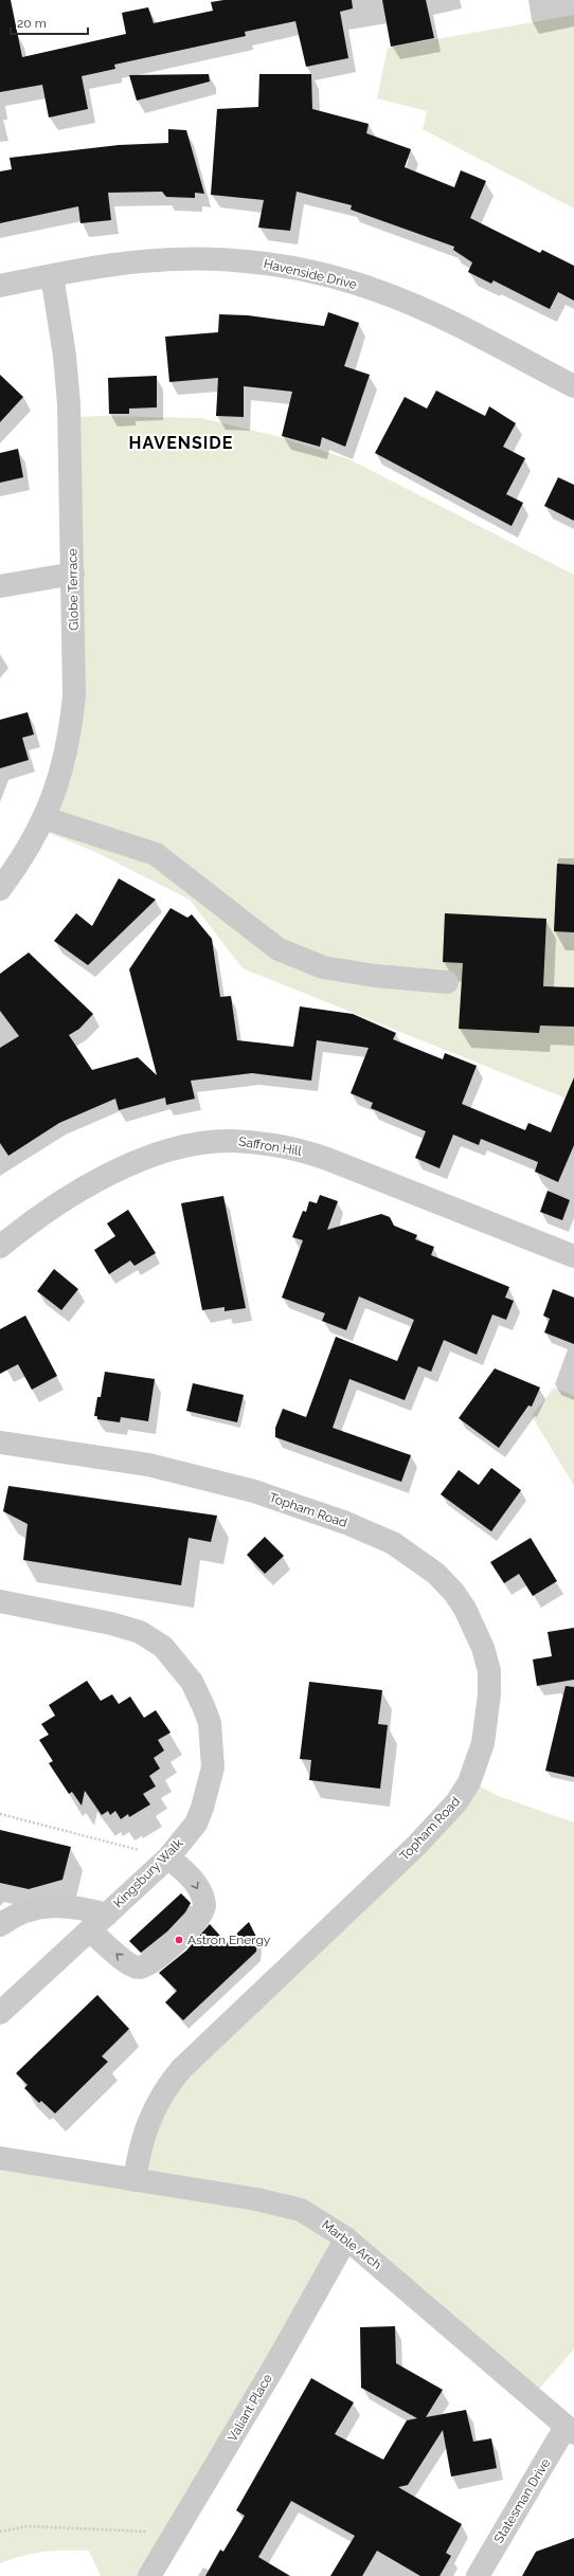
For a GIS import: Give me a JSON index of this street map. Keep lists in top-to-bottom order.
{
  "streets": {
    "street": [
      "Havenside Drive",
      "Globe Terrace",
      "Saffron Hill",
      "Topham Road",
      "Kingsbury Walk",
      "Marble Arch",
      "Valiant Place",
      "Statesman Drive"
    ]
  },
  "crossings": [
    ["Havenside Drive", "Globe Terrace"],
    ["Topham Road", "Marble Arch"],
    ["Marble Arch", "Valiant Place"],
    ["Marble Arch", "Statesman Drive"]
  ],
  "districts": ["HAVENSIDE"],
  "places": ["Astron Energy"],
  "scale_bar": "20 m"
}
